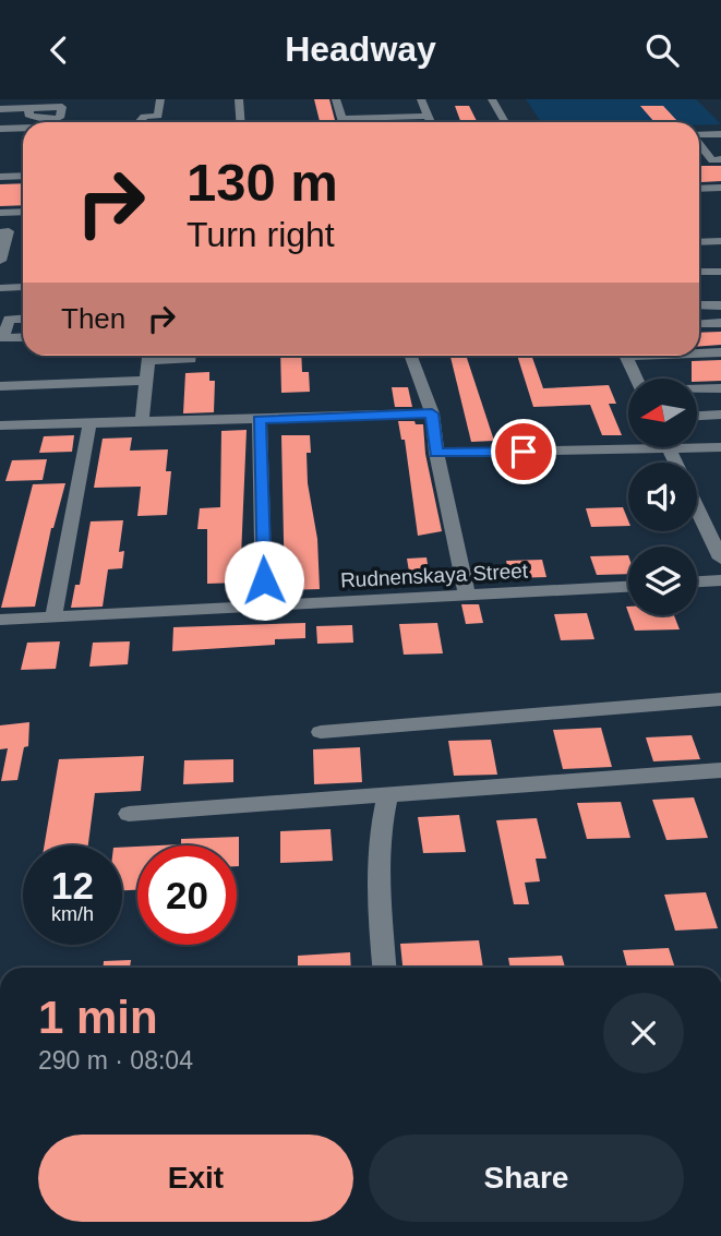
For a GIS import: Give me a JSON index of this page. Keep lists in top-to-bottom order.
{
  "streets": {
    "street": ["Rudnenskaya Street"]
  },
  "north": "left",
  "page": {
    "header": "Headway",
    "turn": ["130 m", "Turn right"],
    "then": "Then",
    "speed": "12 km/h",
    "limit": "20",
    "heading": ["1 min", "290 m · 08:04"],
    "buttons": ["Exit", "Share"]
  }
}
